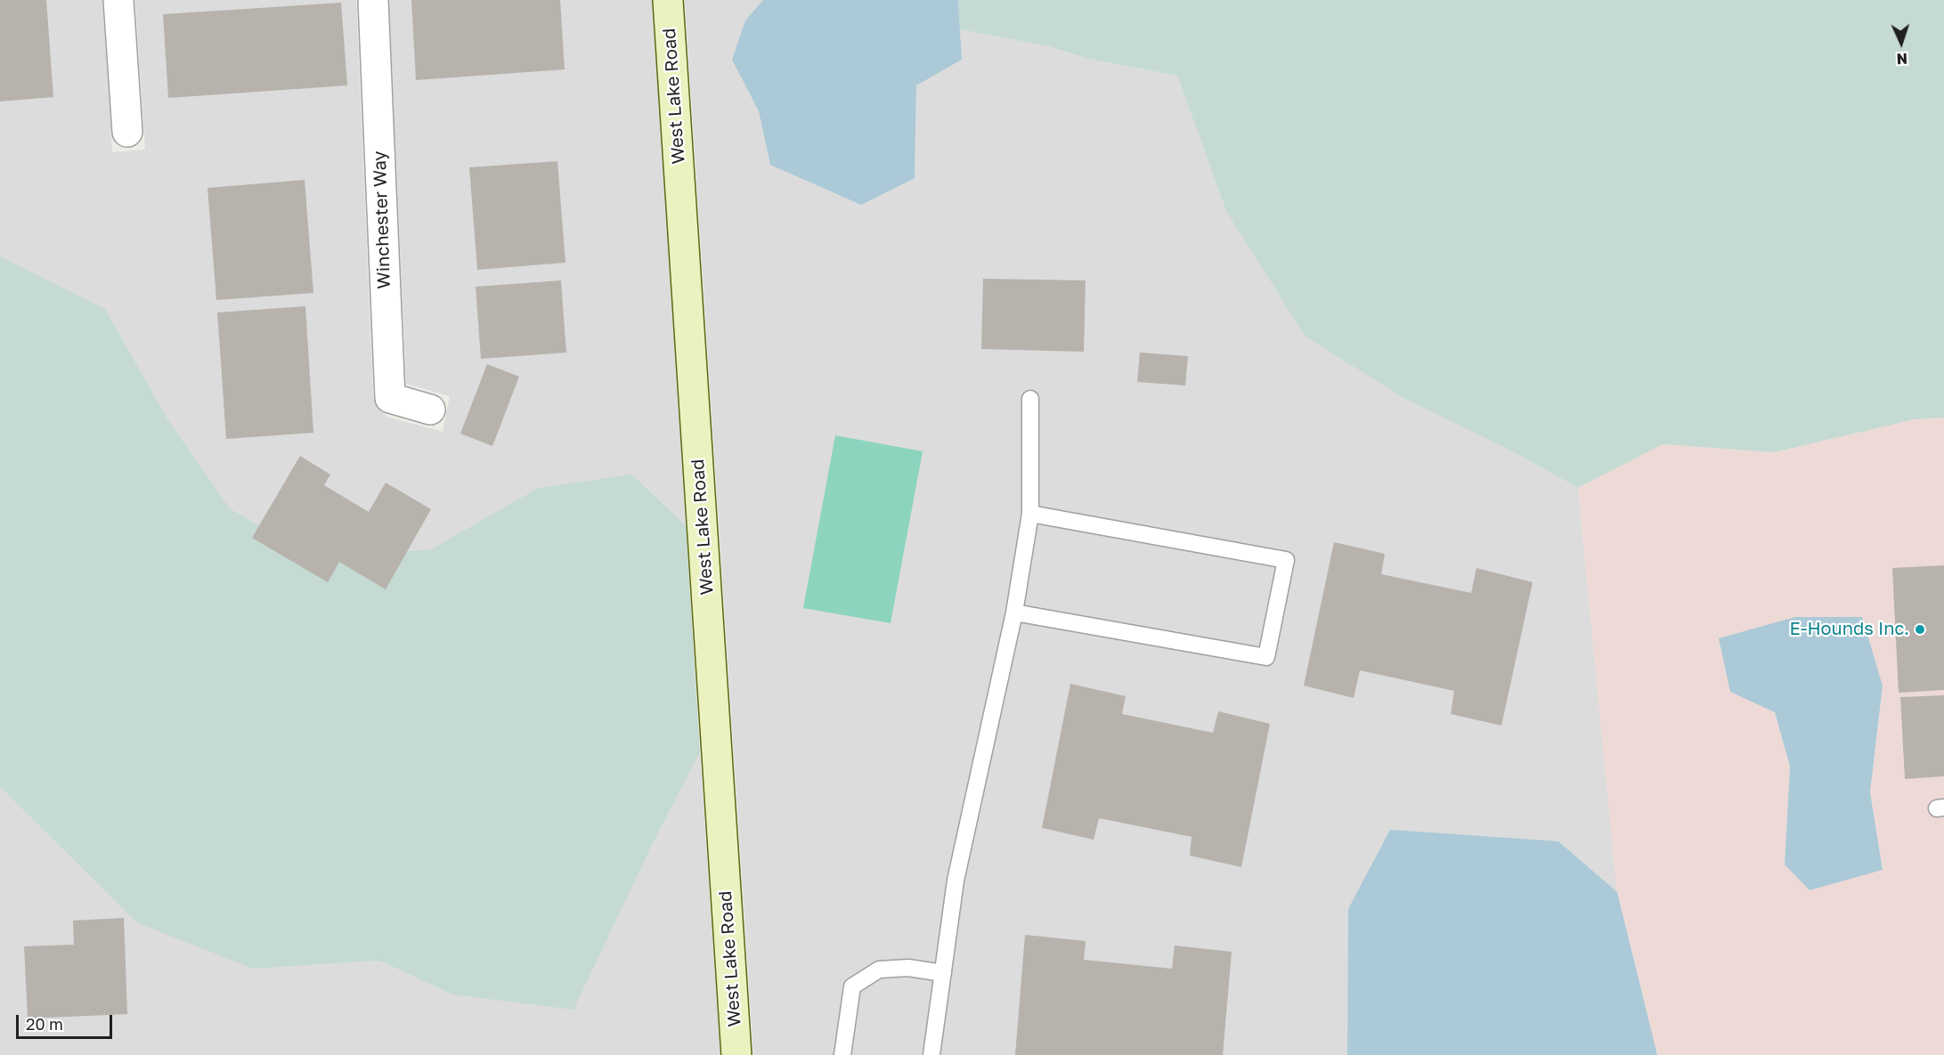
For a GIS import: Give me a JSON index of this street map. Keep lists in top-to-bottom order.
{
  "streets": {
    "street": ["West Lake Road", "Winchester Way"]
  },
  "places": ["E-Hounds Inc."],
  "scale_bar": "20 m",
  "north": "bottom"
}
